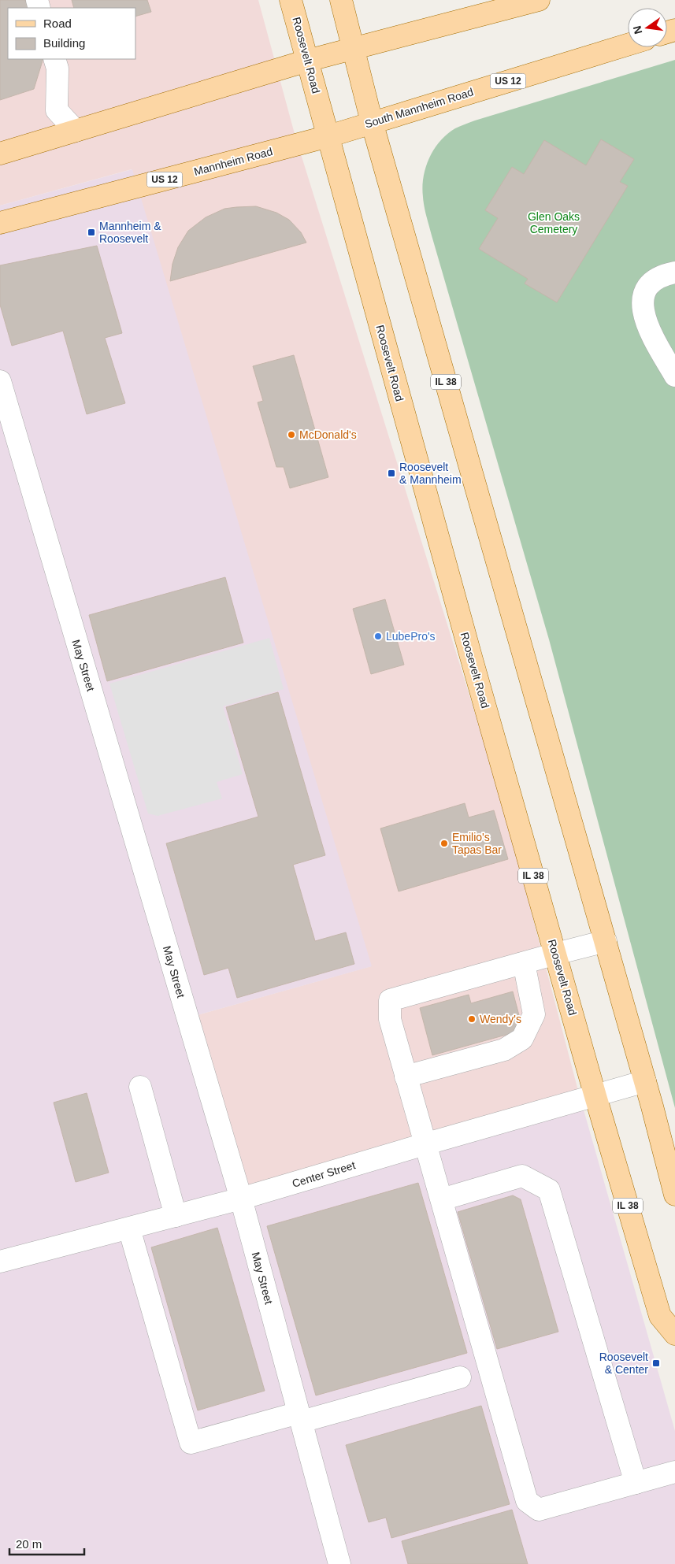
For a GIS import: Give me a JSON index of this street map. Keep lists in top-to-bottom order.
{
  "streets": {
    "main road": [
      "Roosevelt Road",
      "US 12",
      "South Mannheim Road",
      "Mannheim Road",
      "IL 38"
    ],
    "street": ["May Street", "Center Street"]
  },
  "crossings": [
    ["Roosevelt Road", "South Mannheim Road"],
    ["Roosevelt Road", "Mannheim Road"],
    ["Roosevelt Road", "Center Street"],
    ["South Mannheim Road", "Mannheim Road"],
    ["South Mannheim Road", "IL 38"],
    ["IL 38", "Center Street"],
    ["May Street", "Center Street"]
  ],
  "parks": ["Glen Oaks Cemetery"],
  "places": {
    "transit": ["Mannheim & Roosevelt", "Roosevelt & Mannheim", "Roosevelt & Center"],
    "other": [
      "McDonald's",
      "LubePro's",
      "Emilio's Tapas Bar",
      "Wendy's"
    ]
  },
  "legend": ["Road", "Building"],
  "scale_bar": "20 m",
  "north": "left"
}
